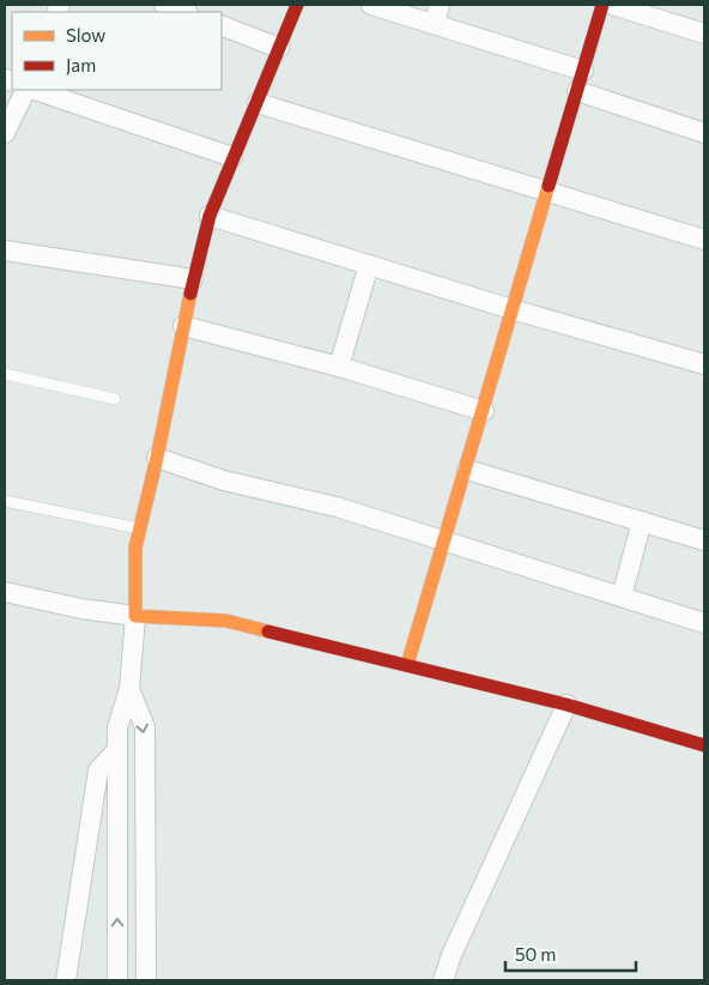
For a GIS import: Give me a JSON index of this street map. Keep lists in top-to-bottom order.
{
  "legend": ["Slow", "Jam"],
  "scale_bar": "50 m"
}
